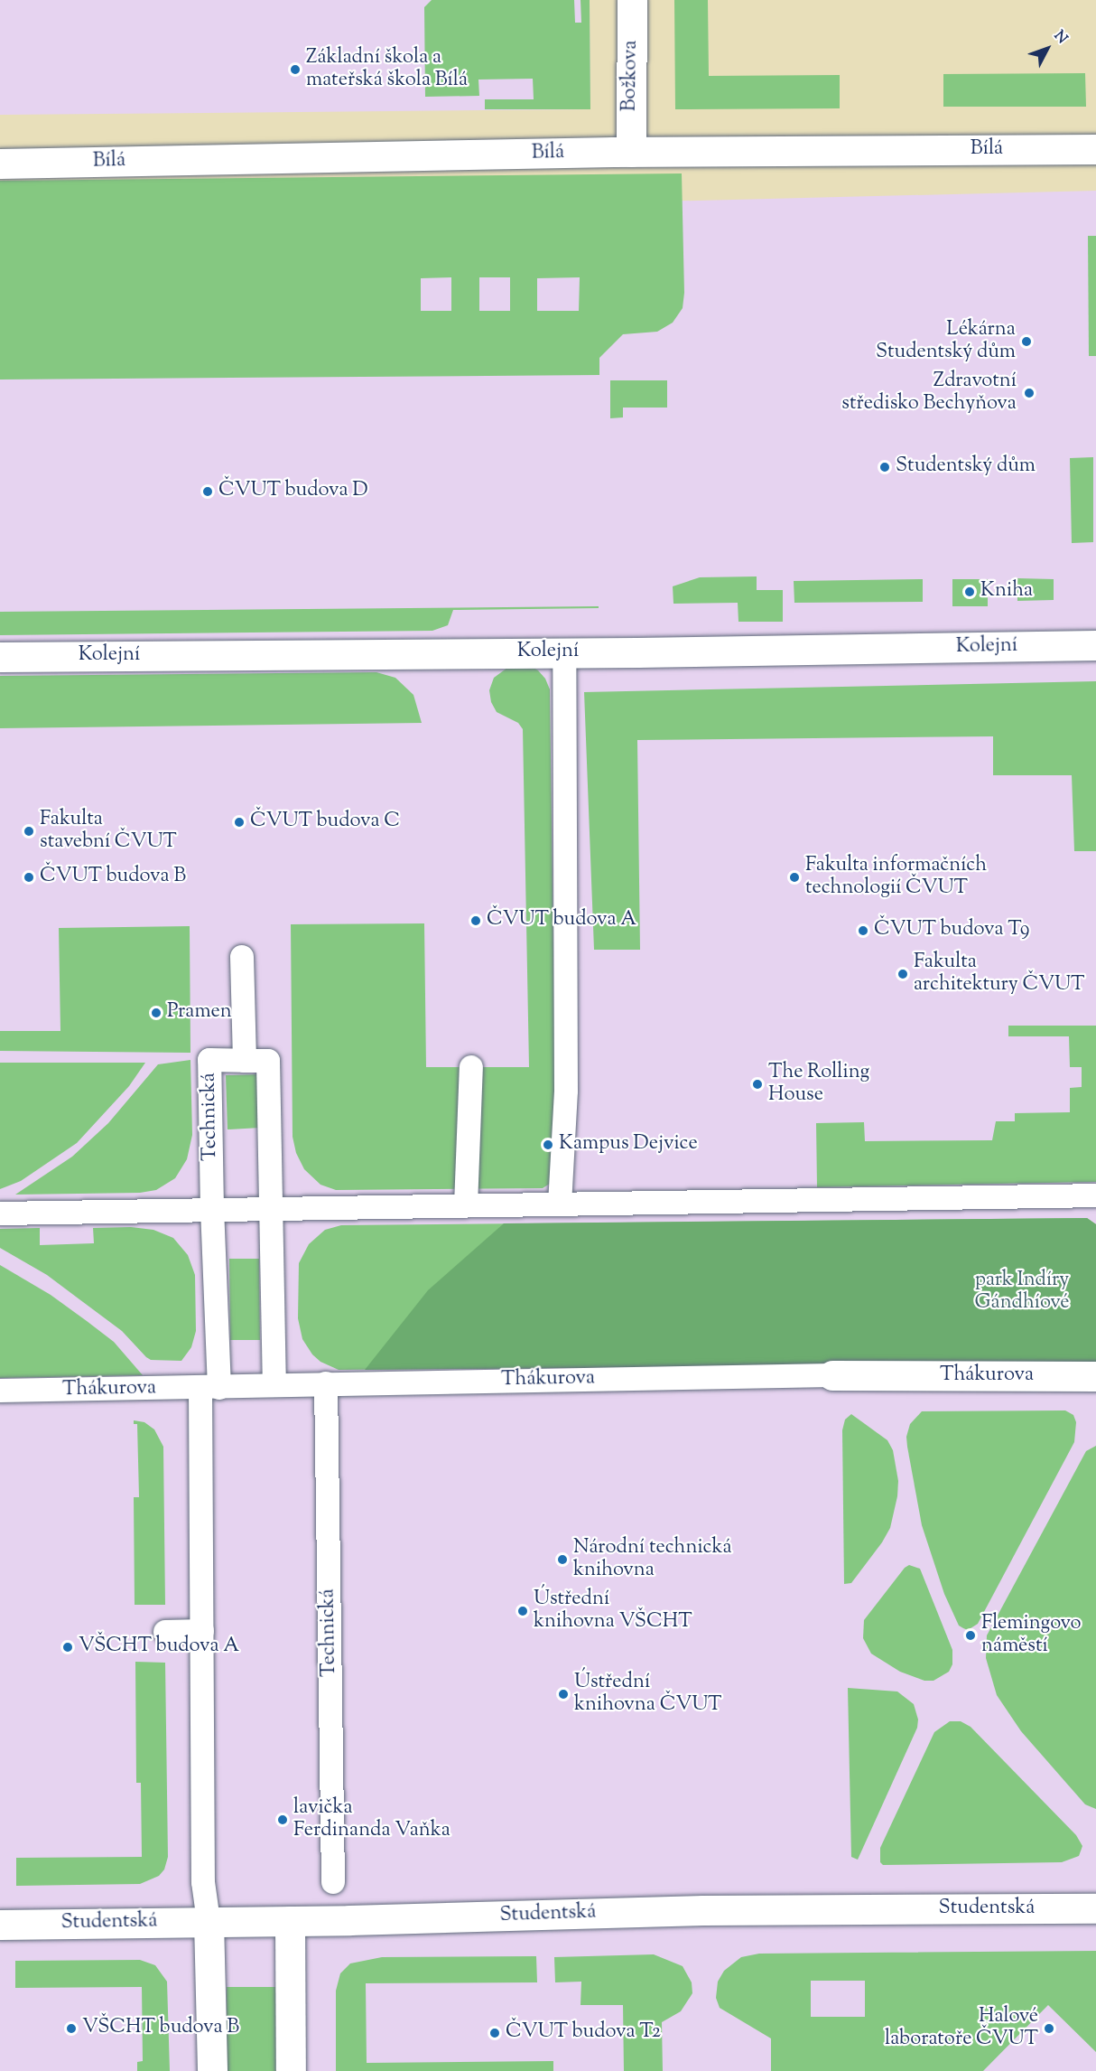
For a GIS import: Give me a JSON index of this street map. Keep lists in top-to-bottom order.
{
  "streets": {
    "street": [
      "Božkova",
      "Bílá",
      "Kolejní",
      "Technická",
      "Thákurova",
      "Studentská"
    ]
  },
  "crossings": [
    ["Božkova", "Bílá"],
    ["Technická", "Thákurova"],
    ["Technická", "Studentská"]
  ],
  "parks": ["park Indíry Gándhíové"],
  "places": [
    "Základní škola a mateřská škola Bílá",
    "Lékárna Studentský dům",
    "Zdravotní středisko Bechyňova",
    "Studentský dům",
    "ČVUT budova D",
    "Kniha",
    "ČVUT budova C",
    "Fakulta stavební ČVUT",
    "ČVUT budova B",
    "Fakulta informačních technologií ČVUT",
    "ČVUT budova A",
    "ČVUT budova T9",
    "Fakulta architektury ČVUT",
    "Pramen",
    "The Rolling House",
    "Kampus Dejvice",
    "Národní technická knihovna",
    "Ústřední knihovna VŠCHT",
    "Flemingovo náměstí",
    "VŠCHT budova A",
    "Ústřední knihovna ČVUT",
    "lavička Ferdinanda Vaňka",
    "VŠCHT budova B",
    "Halové laboratoře ČVUT",
    "ČVUT budova T2"
  ],
  "north": "top right"
}
